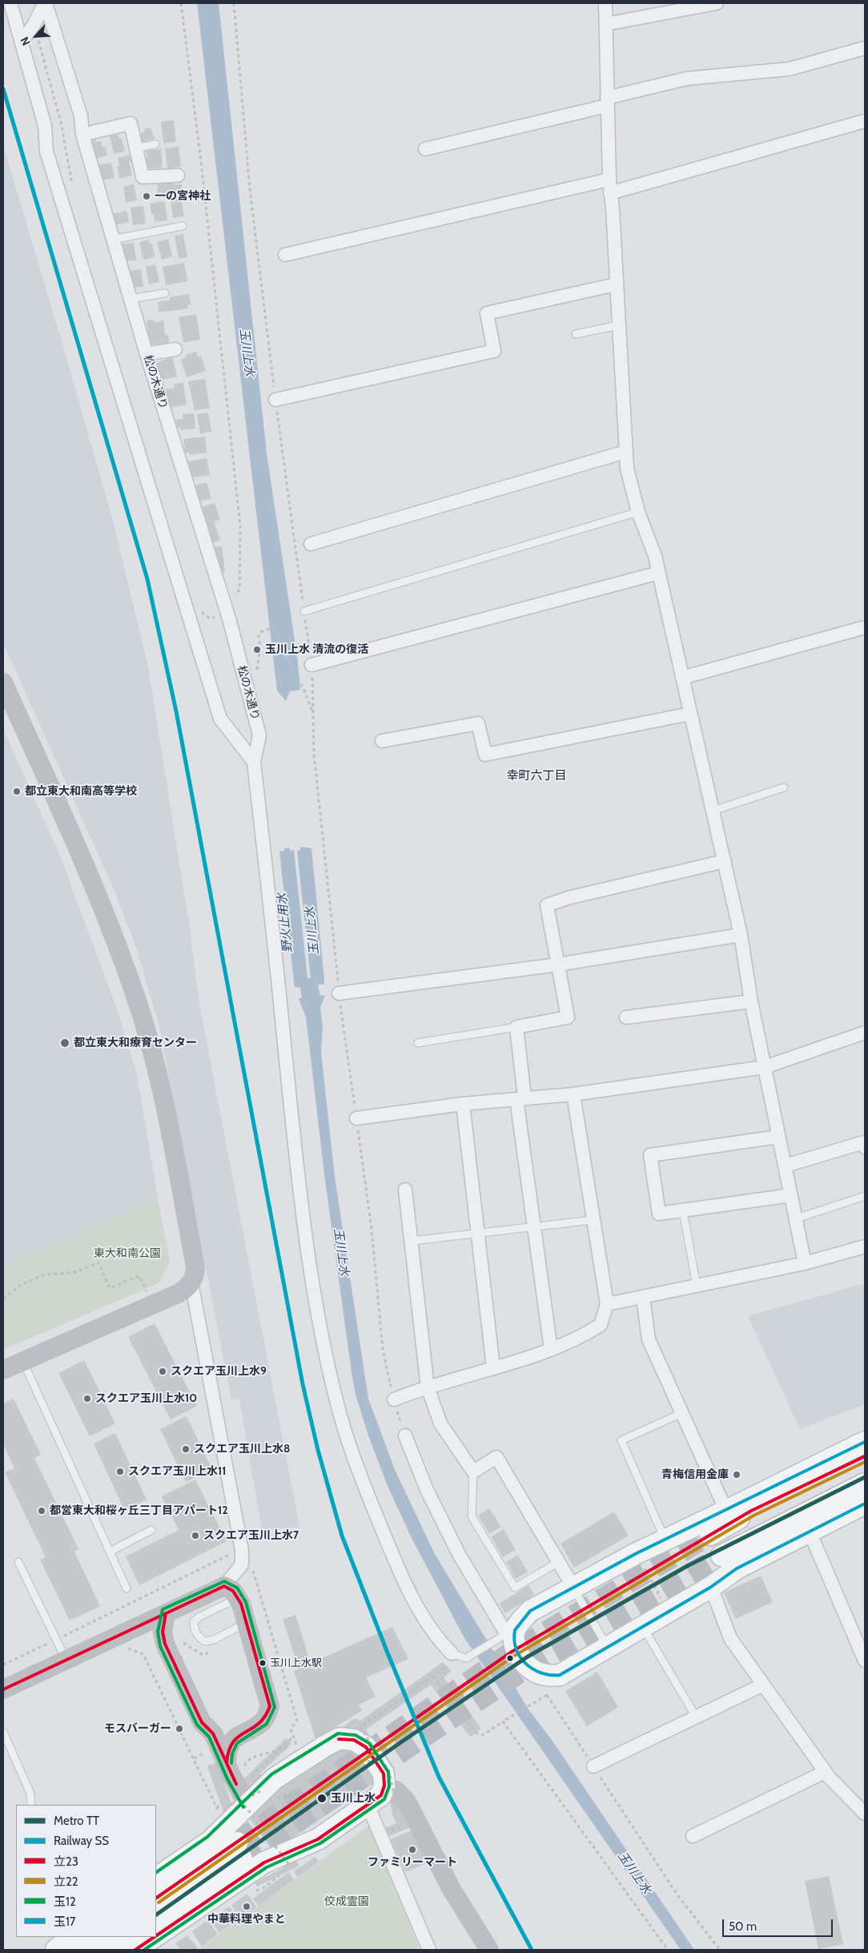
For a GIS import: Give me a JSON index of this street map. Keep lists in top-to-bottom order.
{
  "streets": {
    "street": ["松の木通り"]
  },
  "districts": ["幸町六丁目"],
  "water": ["玉川上水", "野火止用水"],
  "parks": ["東大和南公園", "佼成霊園"],
  "places": [
    "一の宮神社",
    "玉川上水 清流の復活",
    "都立東大和南高等学校",
    "都立東大和療育センター",
    "スクエア玉川上水9",
    "スクエア玉川上水10",
    "スクエア玉川上水8",
    "スクエア玉川上水11",
    "青梅信用金庫",
    "都営東大和桜ヶ丘三丁目アパート12",
    "スクエア玉川上水7",
    "玉川上水駅",
    "モスバーガー",
    "玉川上水",
    "ファミリーマート",
    "中華料理やまと"
  ],
  "lines": [
    "rail line SS",
    "transit line 玉17",
    "transit line 立23",
    "transit line 立22",
    "metro line TT",
    "transit line 玉12"
  ],
  "legend": [
    "Metro TT",
    "Railway SS",
    "立23",
    "立22",
    "玉12",
    "玉17"
  ],
  "scale_bar": "50 m",
  "north": "bottom left"
}
